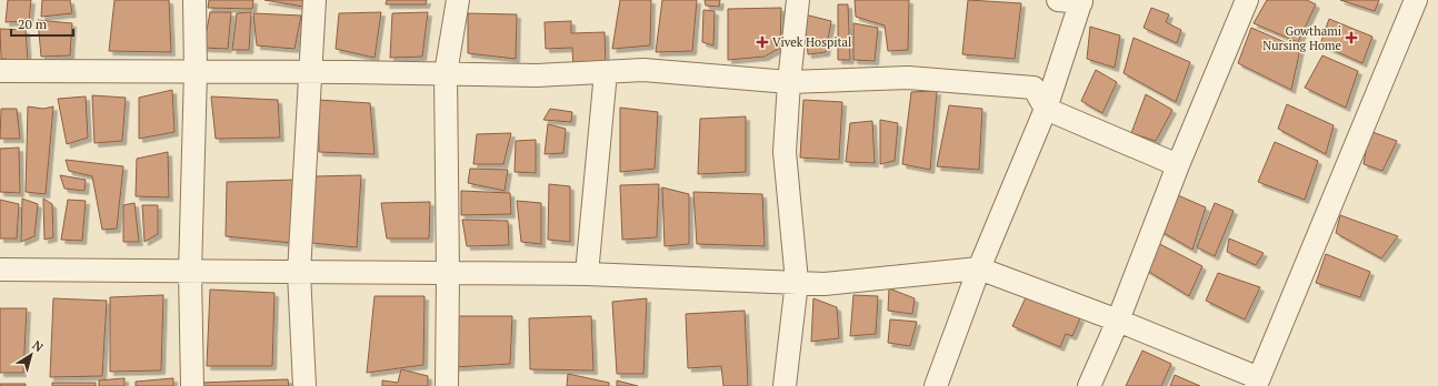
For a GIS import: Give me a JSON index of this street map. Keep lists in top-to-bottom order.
{
  "places": {
    "health": ["Gowthami Nursing Home", "Vivek Hospital"]
  },
  "scale_bar": "20 m",
  "north": "top right"
}
